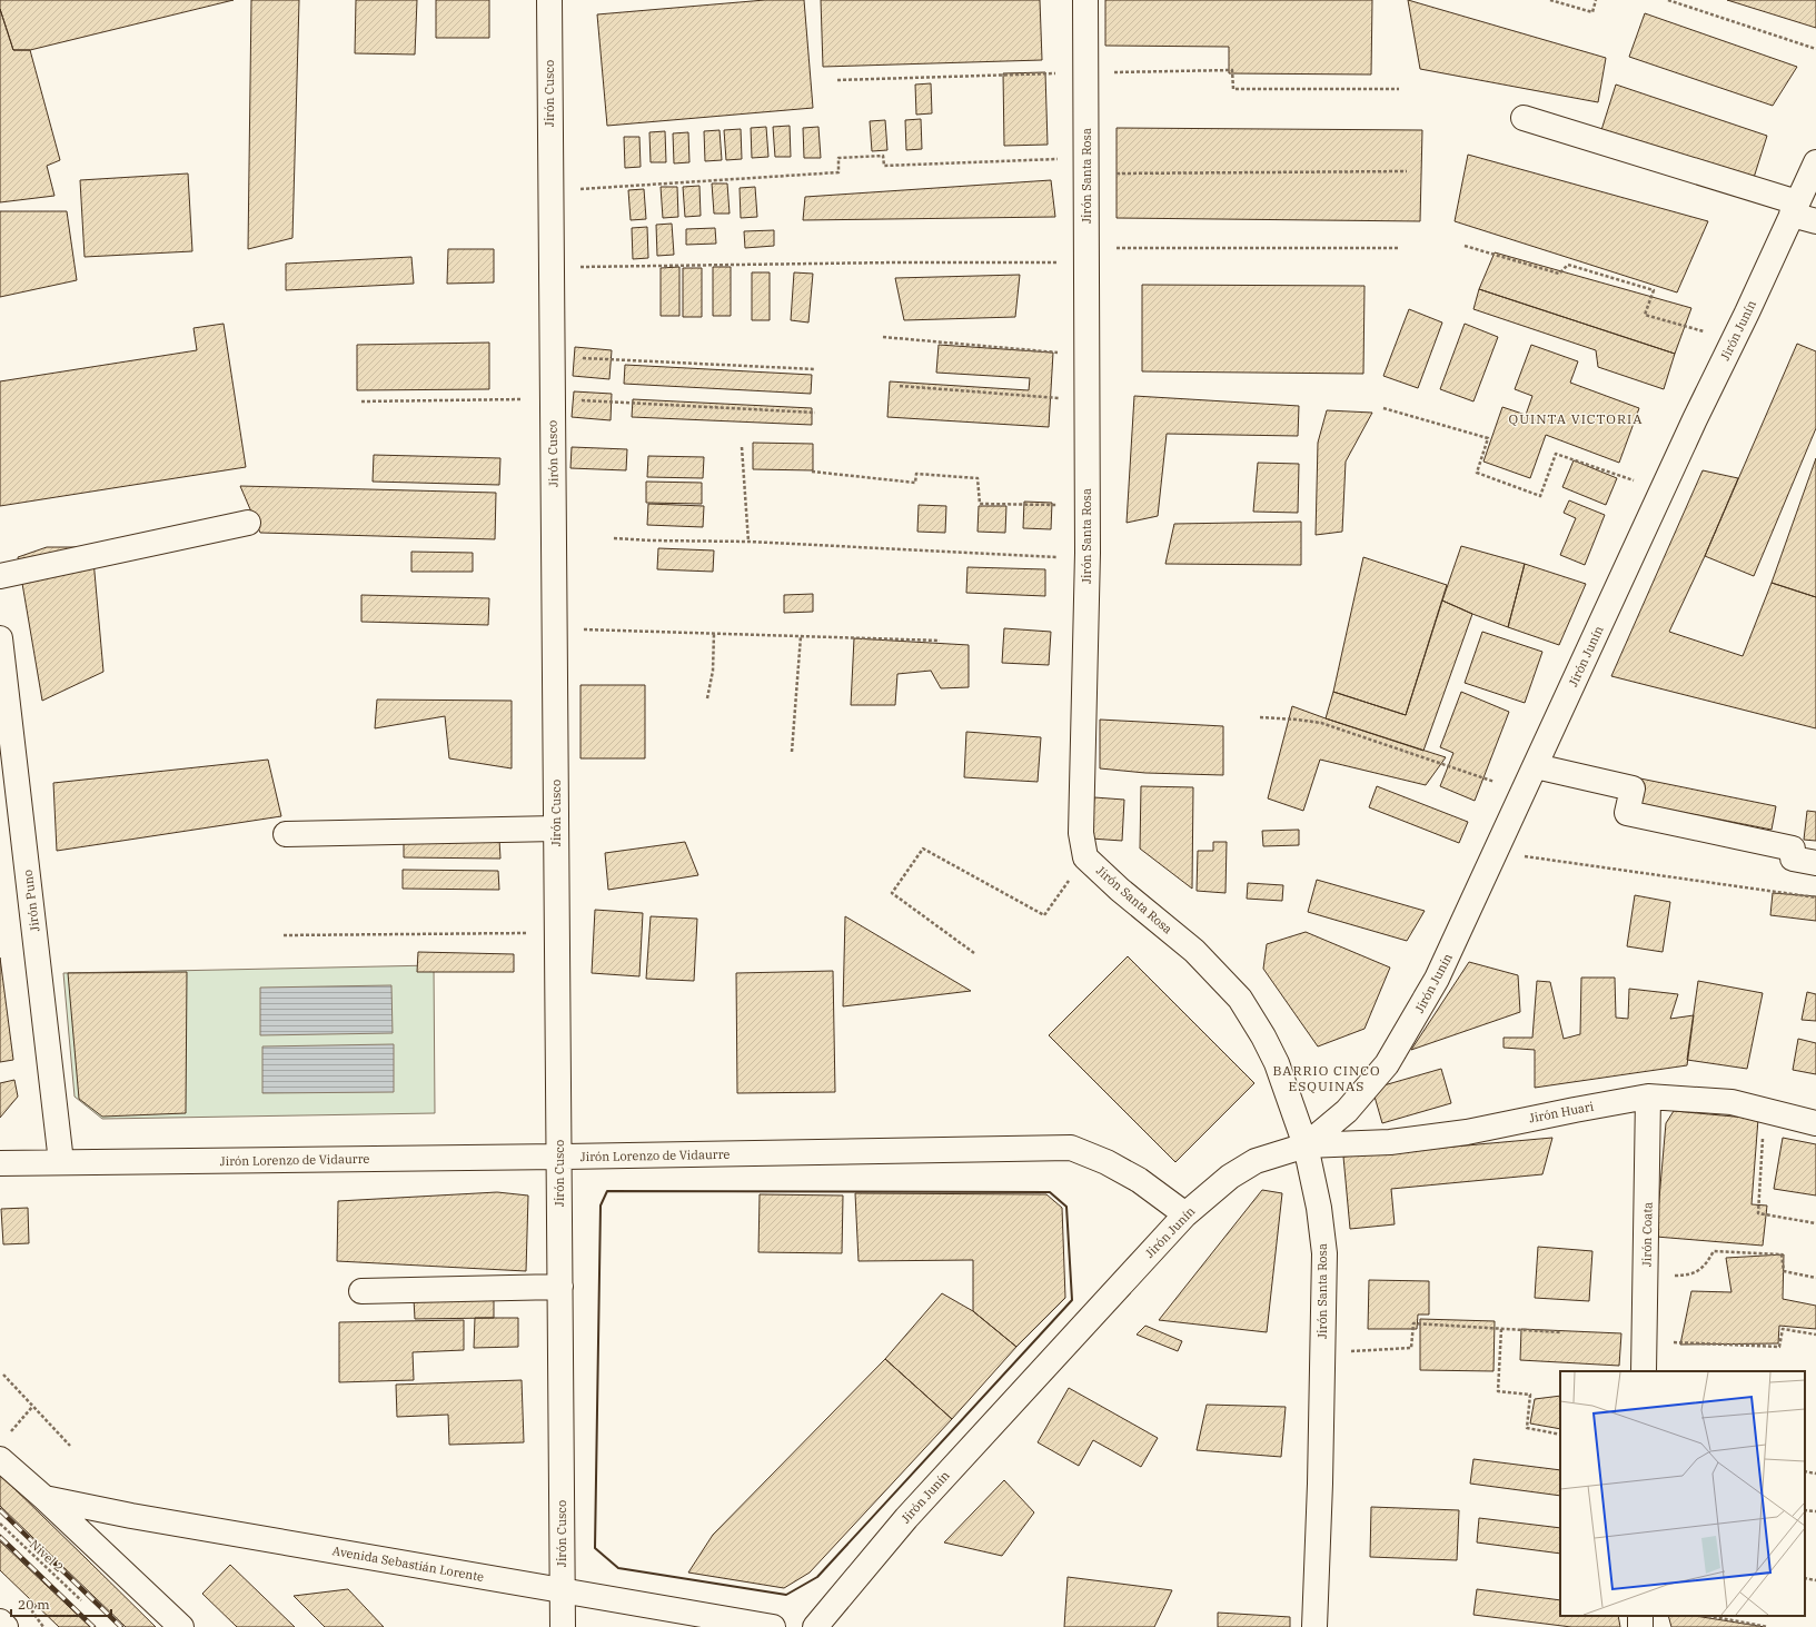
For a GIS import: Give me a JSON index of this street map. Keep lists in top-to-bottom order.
{
  "streets": {
    "street": [
      "Jirón Cusco",
      "Jirón Santa Rosa",
      "Jirón Junín",
      "Jirón Puno",
      "Jirón Huari",
      "Jirón Lorenzo de Vidaurre",
      "Jirón Coata",
      "Avenida Sebastián Lorente"
    ],
    "path": ["Nivel 2"]
  },
  "crossings": [
    ["Jirón Cusco", "Jirón Lorenzo de Vidaurre"],
    ["Jirón Cusco", "Avenida Sebastián Lorente"],
    ["Jirón Santa Rosa", "Jirón Junín"],
    ["Jirón Santa Rosa", "Jirón Huari"],
    ["Jirón Junín", "Jirón Huari"],
    ["Jirón Junín", "Jirón Lorenzo de Vidaurre"],
    ["Jirón Puno", "Jirón Lorenzo de Vidaurre"],
    ["Jirón Huari", "Jirón Coata"]
  ],
  "districts": ["QUINTA VICTORIA", "BARRIO CINCO ESQUINAS"],
  "scale_bar": "20 m"
}
